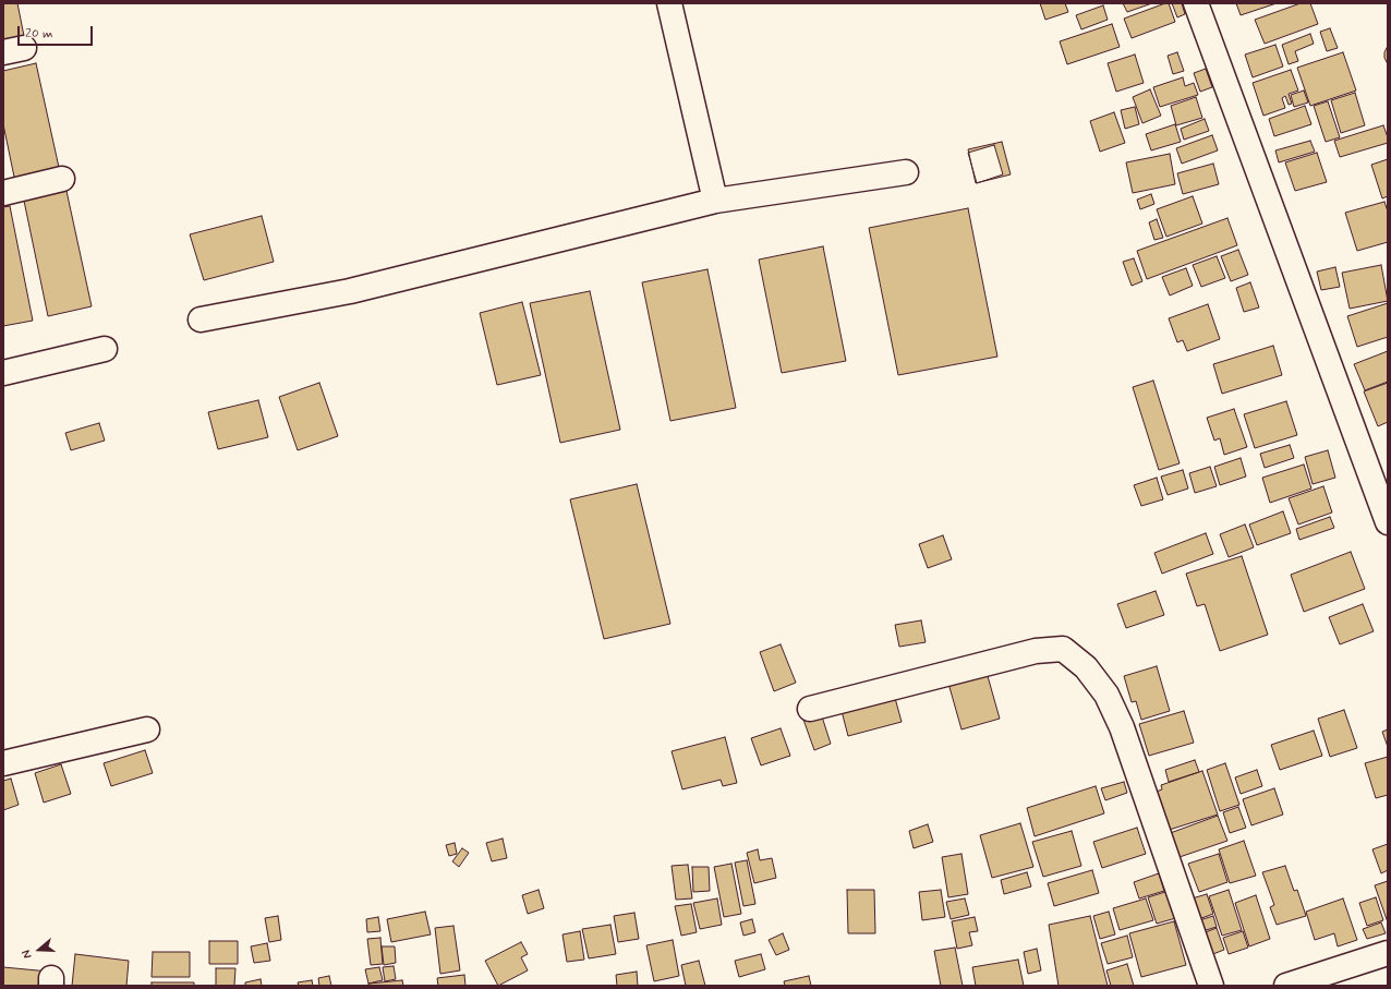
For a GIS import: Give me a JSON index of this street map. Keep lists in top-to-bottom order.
{
  "scale_bar": "20 m",
  "north": "left"
}
